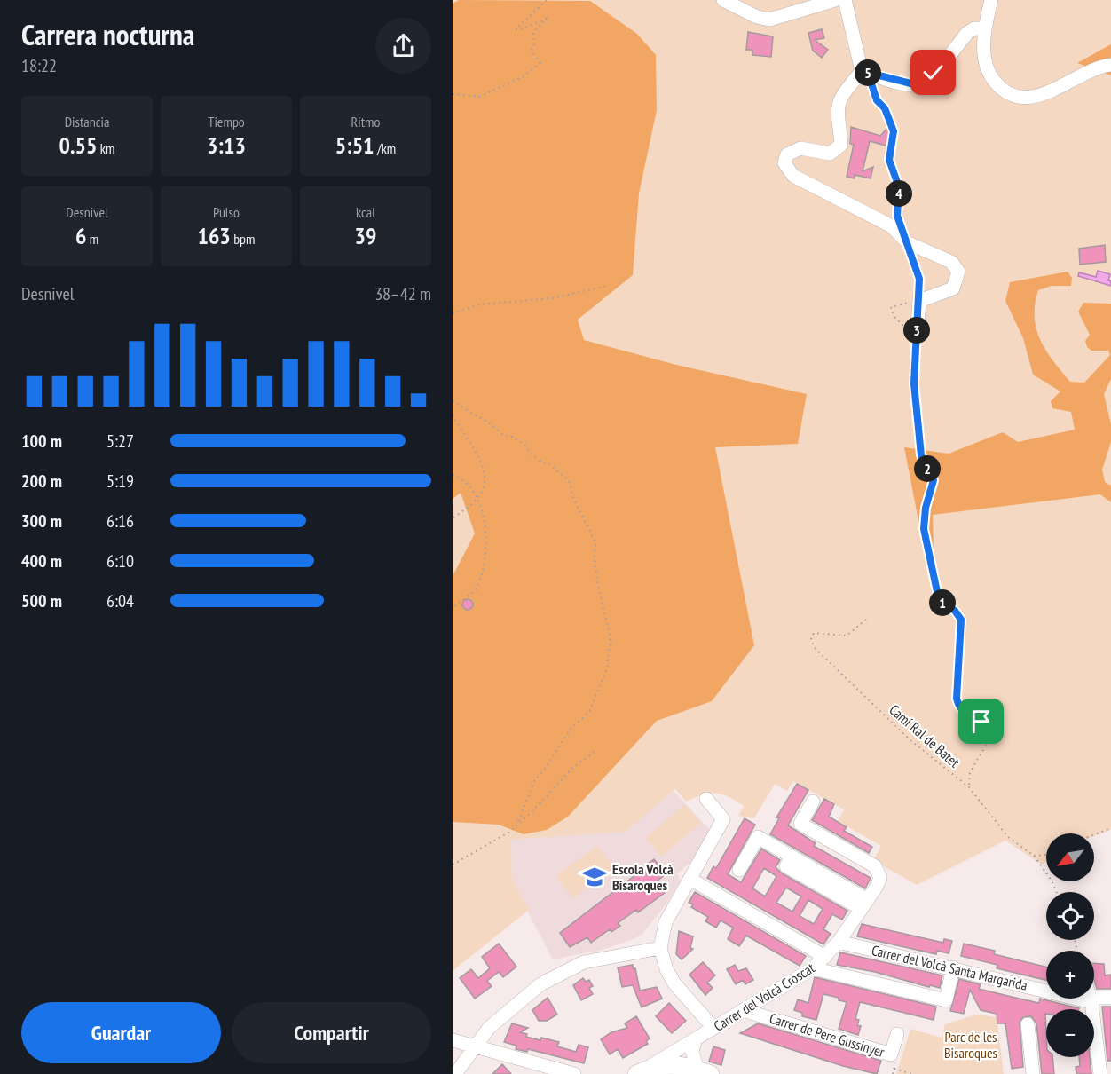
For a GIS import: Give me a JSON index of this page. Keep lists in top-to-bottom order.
{
  "streets": {
    "street": ["Carrer del Volcà Santa Margarida", "Carrer del Volcà Croscat", "Carrer de Pere Gussinyer"],
    "path": ["Camí Ral de Batet"]
  },
  "crossings": [
    ["Carrer del Volcà Santa Margarida", "Carrer del Volcà Croscat"],
    ["Carrer del Volcà Croscat", "Carrer de Pere Gussinyer"]
  ],
  "parks": ["Parc de les Bisaroques"],
  "places": {
    "school or university": ["Escola Volcà Bisaroques"]
  },
  "north": "bottom left",
  "page": {
    "heading": ["Carrera nocturna", "18:22"],
    "pins": [
      "5",
      "4",
      "3",
      "2",
      "1"
    ],
    "stats": [
      ["Distancia", "0.55 km"],
      ["Tiempo", "3:13"],
      ["Ritmo", "5:51 /km"],
      ["Desnivel", "6 m"],
      ["Pulso", "163 bpm"],
      ["kcal", "39"]
    ],
    "chart": ["Desnivel", "38–42 m"],
    "list": [
      {
        "name": "100 m",
        "note": "5:27"
      },
      {
        "name": "200 m",
        "note": "5:19"
      },
      {
        "name": "300 m",
        "note": "6:16"
      },
      {
        "name": "400 m",
        "note": "6:10"
      },
      {
        "name": "500 m",
        "note": "6:04"
      }
    ],
    "map_buttons": ["+", "−"],
    "buttons": ["Guardar", "Compartir"]
  }
}
